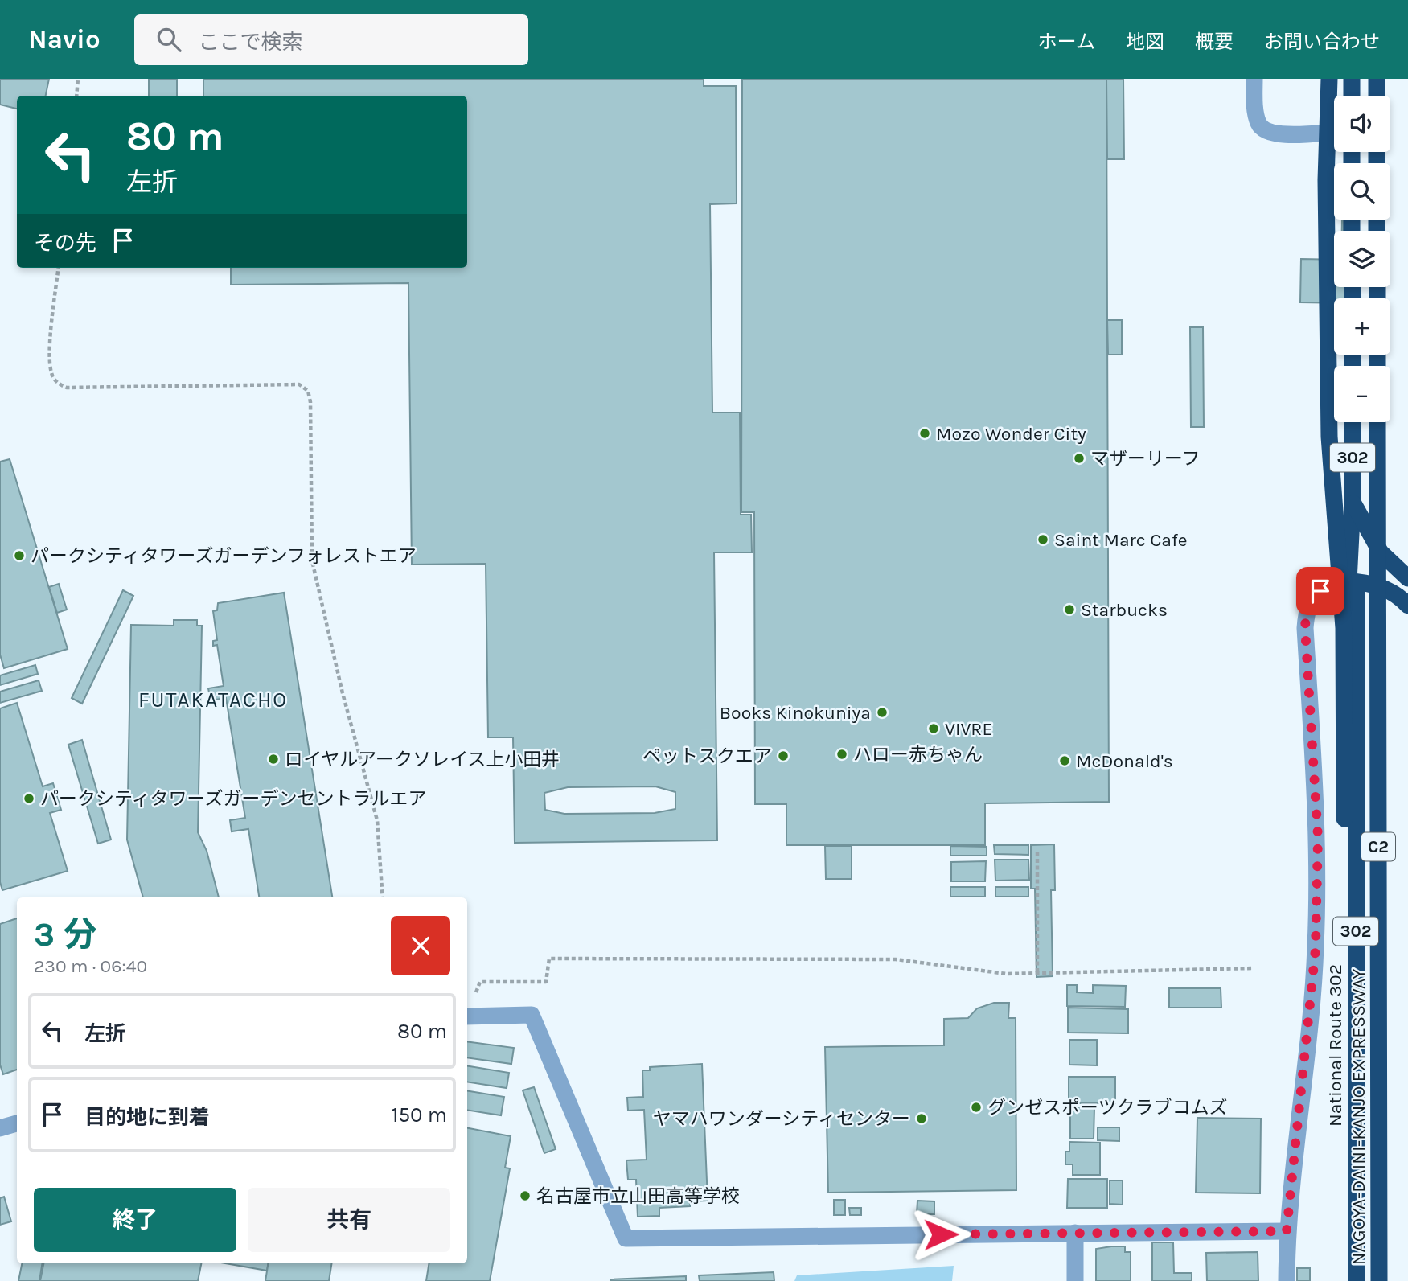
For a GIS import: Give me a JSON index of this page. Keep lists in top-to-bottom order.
{
  "streets": {
    "highway": [
      "302",
      "C2",
      "National Route 302",
      "NAGOYA-DAINI-KANJO EXPRESSWAY"
    ]
  },
  "districts": ["FUTAKATACHO"],
  "places": [
    "Mozo Wonder City",
    "マザーリーフ",
    "Saint Marc Cafe",
    "パークシティタワーズガーデンフォレストエア",
    "Starbucks",
    "Books Kinokuniya",
    "VIVRE",
    "ハロー赤ちゃん",
    "ペットスクエア",
    "ロイヤルアークソレイス上小田井",
    "McDonald's",
    "パークシティタワーズガーデンセントラルエア",
    "グンゼスポーツクラブコムズ",
    "ヤマハワンダーシティセンター",
    "名古屋市立山田高等学校"
  ],
  "page": {
    "header": "Navio",
    "search": "ここで検索",
    "nav": [
      "ホーム",
      "地図",
      "概要",
      "お問い合わせ"
    ],
    "map_buttons": ["+", "−"],
    "turn": ["80 m", "左折"],
    "then": "その先",
    "heading": ["3 分", "230 m · 06:40"],
    "list": [
      {
        "name": "左折",
        "value": "80 m"
      },
      {
        "name": "目的地に到着",
        "value": "150 m"
      }
    ],
    "buttons": ["終了", "共有"]
  }
}
